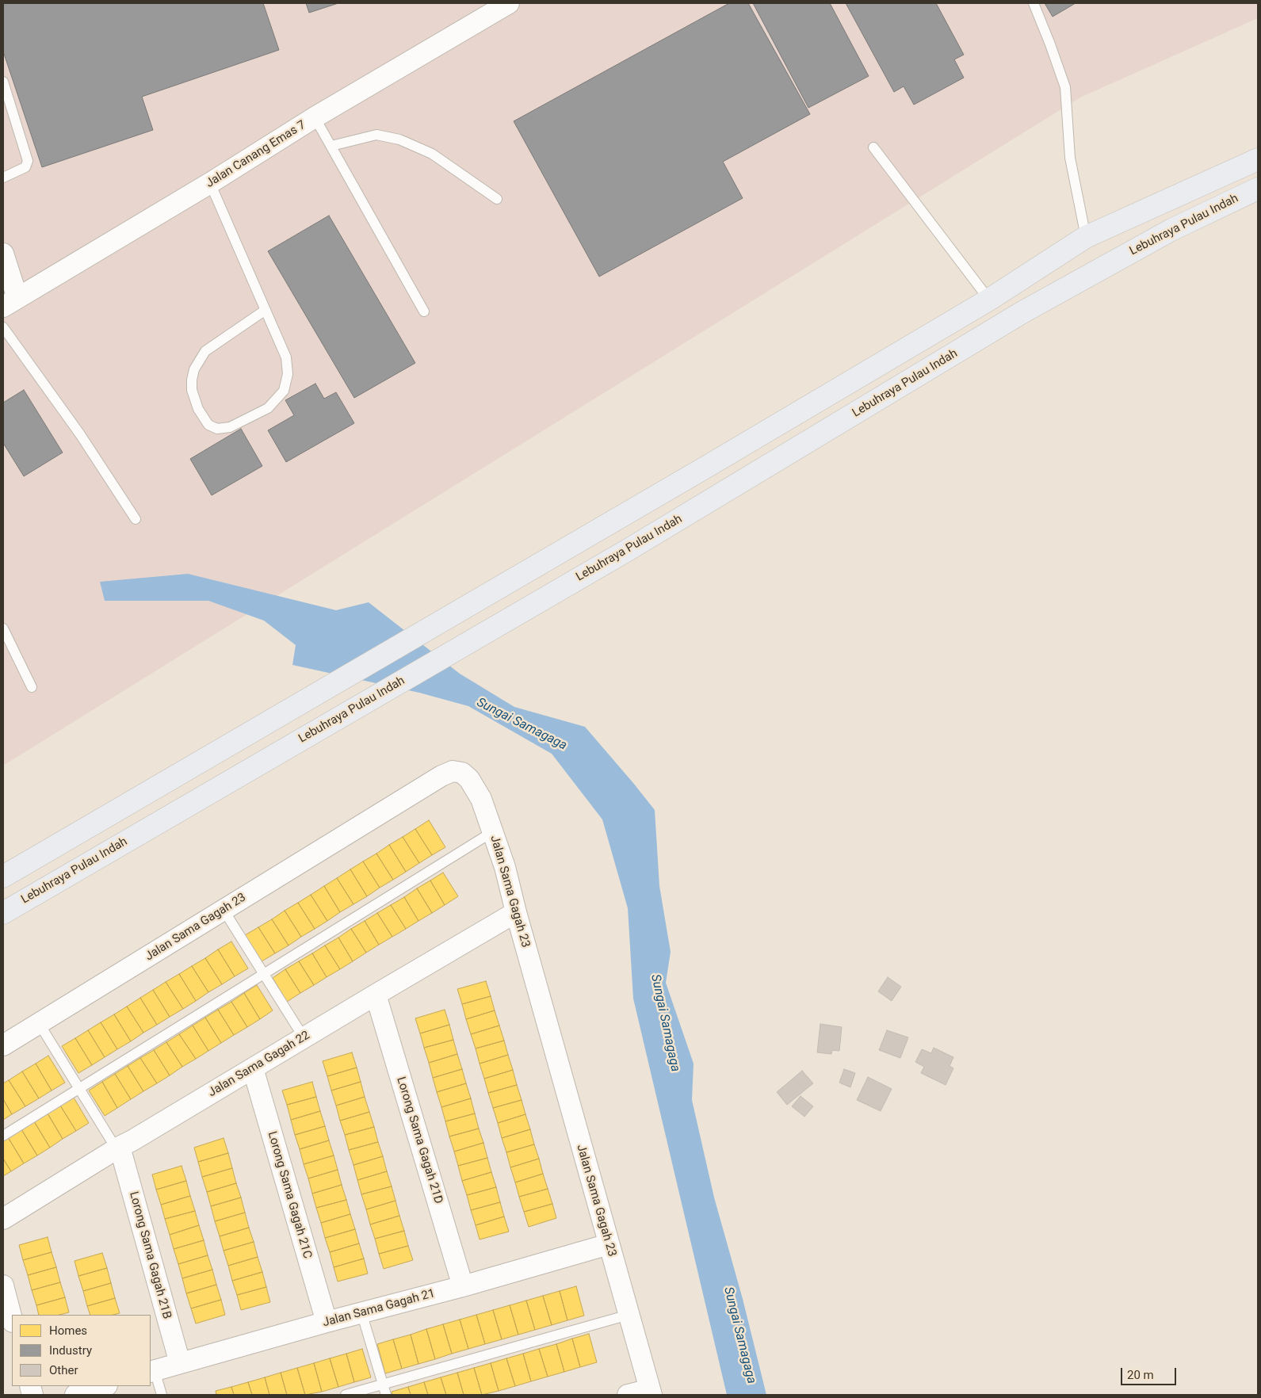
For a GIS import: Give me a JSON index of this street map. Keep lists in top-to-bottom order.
{
  "streets": {
    "main road": ["Lebuhraya Pulau Indah"],
    "street": [
      "Jalan Canang Emas 7",
      "Jalan Sama Gagah 23",
      "Jalan Sama Gagah 22",
      "Lorong Sama Gagah 21D",
      "Lorong Sama Gagah 21C",
      "Lorong Sama Gagah 21B",
      "Jalan Sama Gagah 21"
    ]
  },
  "crossings": [
    ["Jalan Sama Gagah 23", "Jalan Sama Gagah 22"],
    ["Jalan Sama Gagah 23", "Jalan Sama Gagah 21"],
    ["Jalan Sama Gagah 22", "Lorong Sama Gagah 21D"],
    ["Jalan Sama Gagah 22", "Lorong Sama Gagah 21C"],
    ["Jalan Sama Gagah 22", "Lorong Sama Gagah 21B"],
    ["Lorong Sama Gagah 21D", "Jalan Sama Gagah 21"],
    ["Lorong Sama Gagah 21C", "Jalan Sama Gagah 21"],
    ["Lorong Sama Gagah 21B", "Jalan Sama Gagah 21"]
  ],
  "water": ["Sungai Samagaga"],
  "legend": ["Homes", "Industry", "Other"],
  "scale_bar": "20 m"
}
